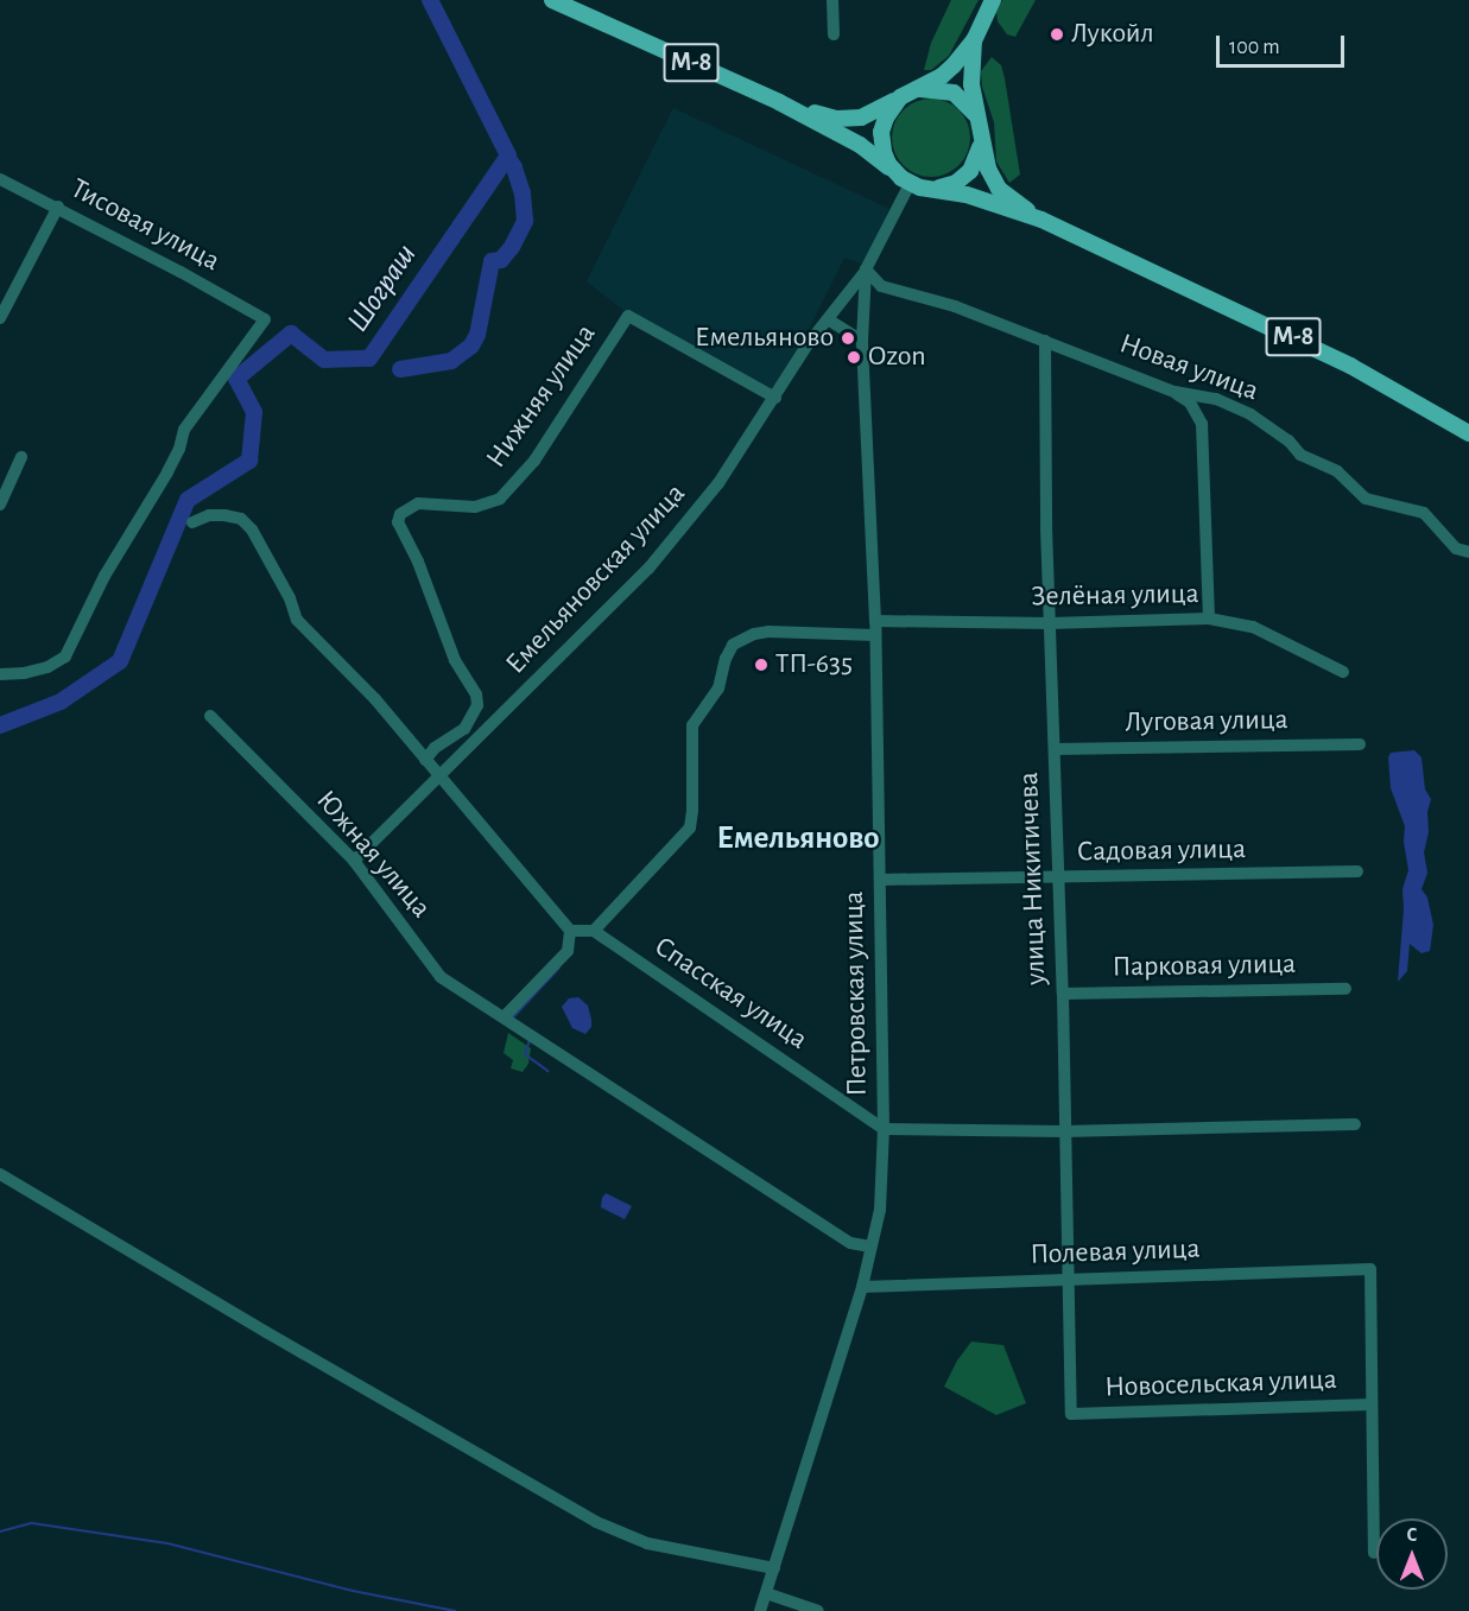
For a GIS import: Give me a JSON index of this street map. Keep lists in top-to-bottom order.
{
  "streets": {
    "main road": ["М-8"],
    "street": [
      "Тисовая улица",
      "Новая улица",
      "Нижняя улица",
      "Емельяновская улица",
      "Зелёная улица",
      "Луговая улица",
      "Садовая улица",
      "Южная улица",
      "улица Никитичева",
      "Парковая улица",
      "Спасская улица",
      "Петровская улица",
      "Полевая улица",
      "Новосельская улица"
    ]
  },
  "crossings": [
    ["М-8", "Петровская улица"],
    ["Новая улица", "Емельяновская улица"],
    ["Новая улица", "улица Никитичева"],
    ["Новая улица", "Петровская улица"],
    ["Нижняя улица", "Емельяновская улица"],
    ["Емельяновская улица", "Южная улица"],
    ["Емельяновская улица", "Петровская улица"],
    ["Зелёная улица", "улица Никитичева"],
    ["Зелёная улица", "Петровская улица"],
    ["Луговая улица", "улица Никитичева"],
    ["Садовая улица", "улица Никитичева"],
    ["Садовая улица", "Петровская улица"],
    ["улица Никитичева", "Парковая улица"],
    ["улица Никитичева", "Полевая улица"],
    ["улица Никитичева", "Новосельская улица"],
    ["Спасская улица", "Петровская улица"],
    ["Петровская улица", "Полевая улица"],
    ["Полевая улица", "Новосельская улица"]
  ],
  "districts": ["Емельяново"],
  "water": ["Шограш"],
  "places": [
    "Лукойл",
    "Емельяново",
    "Ozon",
    "ТП-635"
  ],
  "scale_bar": "100 m",
  "north": "top"
}
